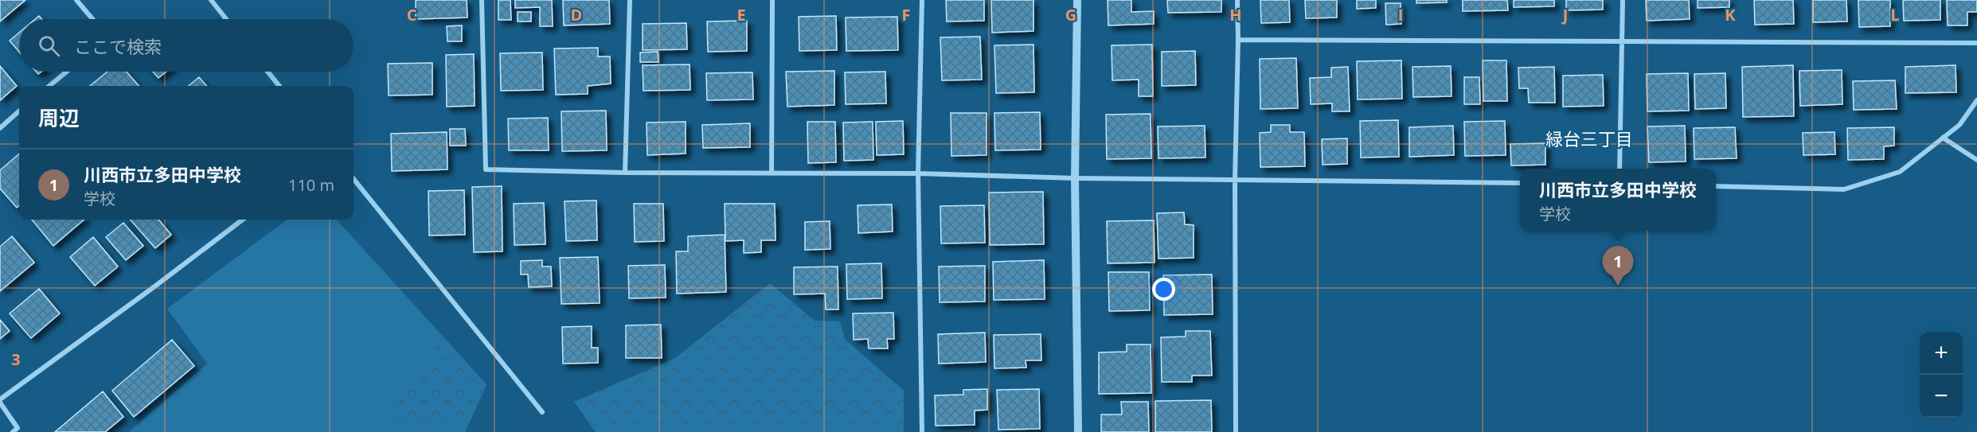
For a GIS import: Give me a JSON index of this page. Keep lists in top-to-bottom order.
{
  "districts": ["緑台三丁目"],
  "page": {
    "search": "ここで検索",
    "heading": "周辺",
    "list": [
      {
        "mark": "1",
        "name": "川西市立多田中学校",
        "note": "学校",
        "value": "110 m"
      }
    ],
    "popup": ["川西市立多田中学校", "学校"],
    "pins": "1",
    "map_buttons": ["+", "−"]
  },
  "grid": {
    "columns": [
      "C",
      "D",
      "E",
      "F",
      "G",
      "H",
      "I",
      "J",
      "K",
      "L"
    ],
    "rows": ["3"]
  }
}
